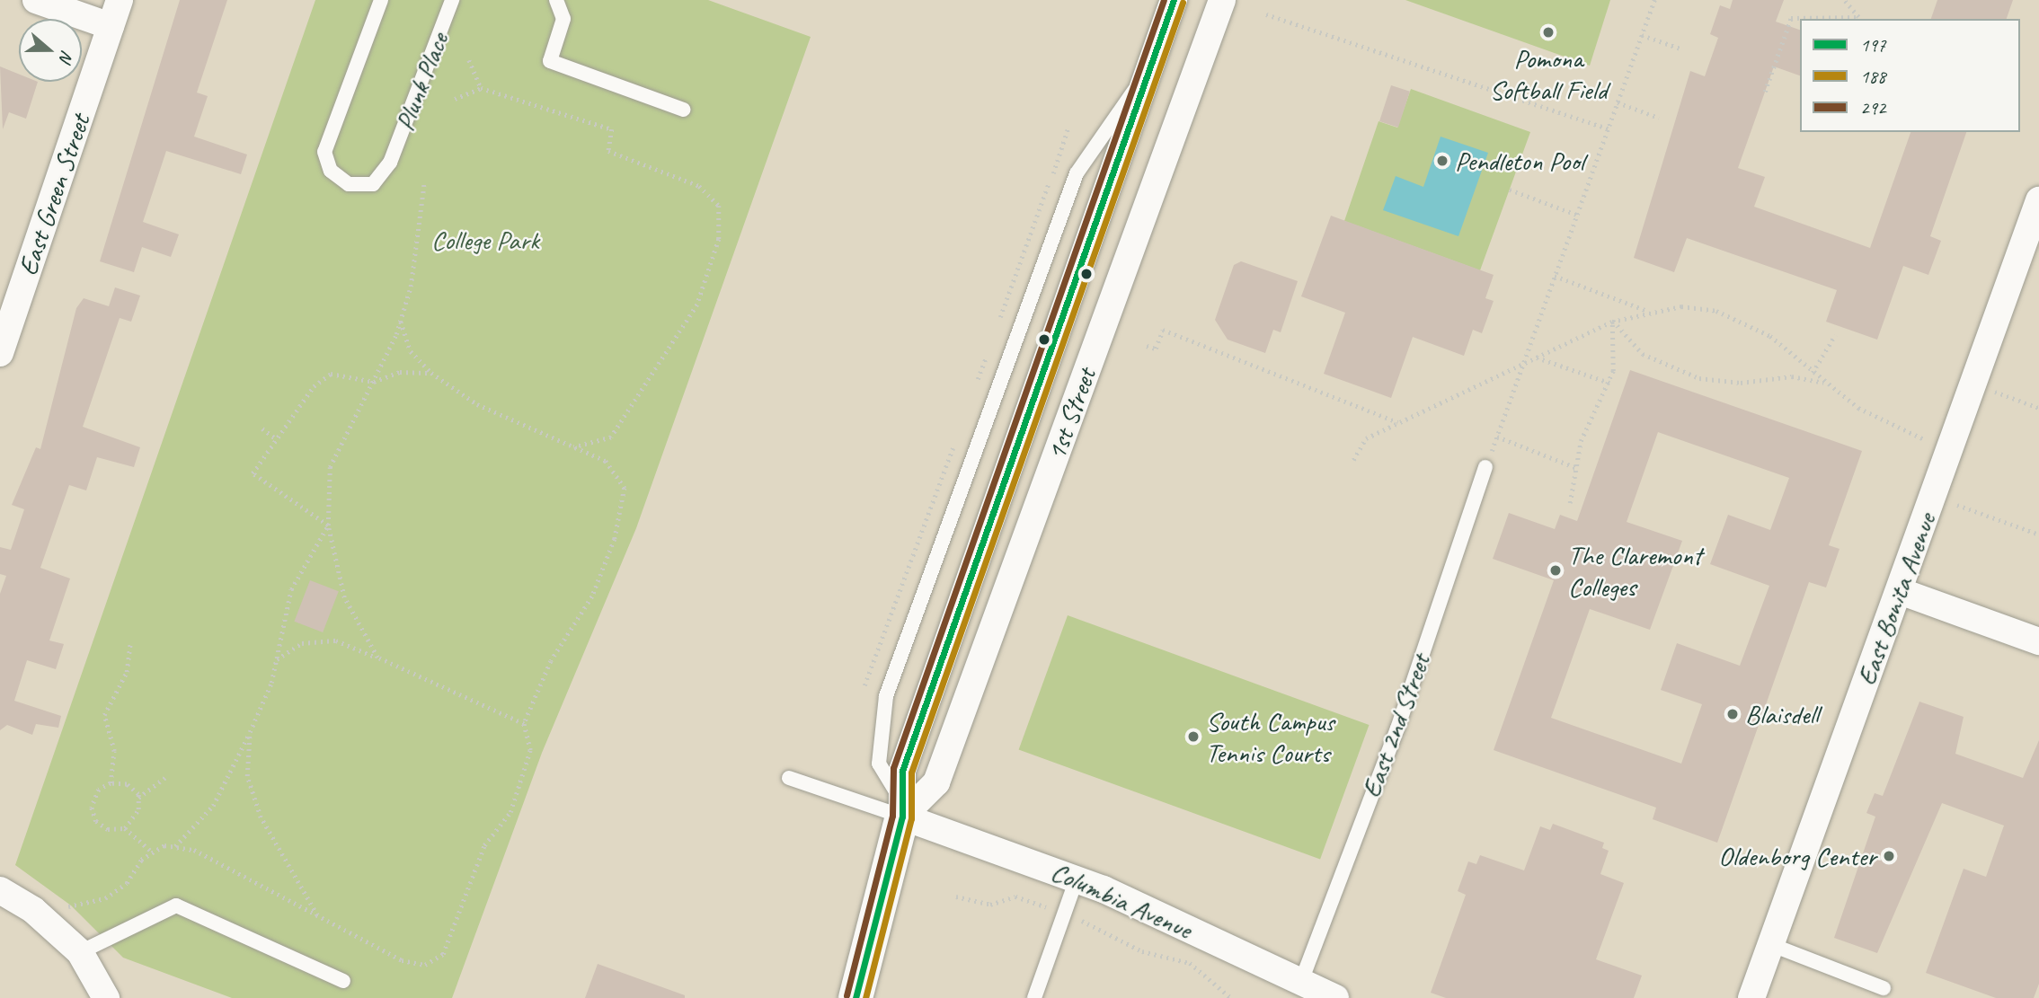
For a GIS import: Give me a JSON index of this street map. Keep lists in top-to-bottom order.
{
  "streets": {
    "street": [
      "East Green Street",
      "1st Street",
      "East Bonita Avenue",
      "Columbia Avenue"
    ],
    "lane": ["Plunk Place", "East 2nd Street"]
  },
  "crossings": [
    ["1st Street", "Columbia Avenue"],
    ["East 2nd Street", "Columbia Avenue"]
  ],
  "parks": ["College Park"],
  "places": [
    "Pomona Softball Field",
    "Pendleton Pool",
    "The Claremont Colleges",
    "Blaisdell",
    "South Campus Tennis Courts",
    "Oldenborg Center"
  ],
  "lines": ["transit line 197", "transit line 292", "transit line 188"],
  "legend": ["197", "188", "292"],
  "north": "right"
}
